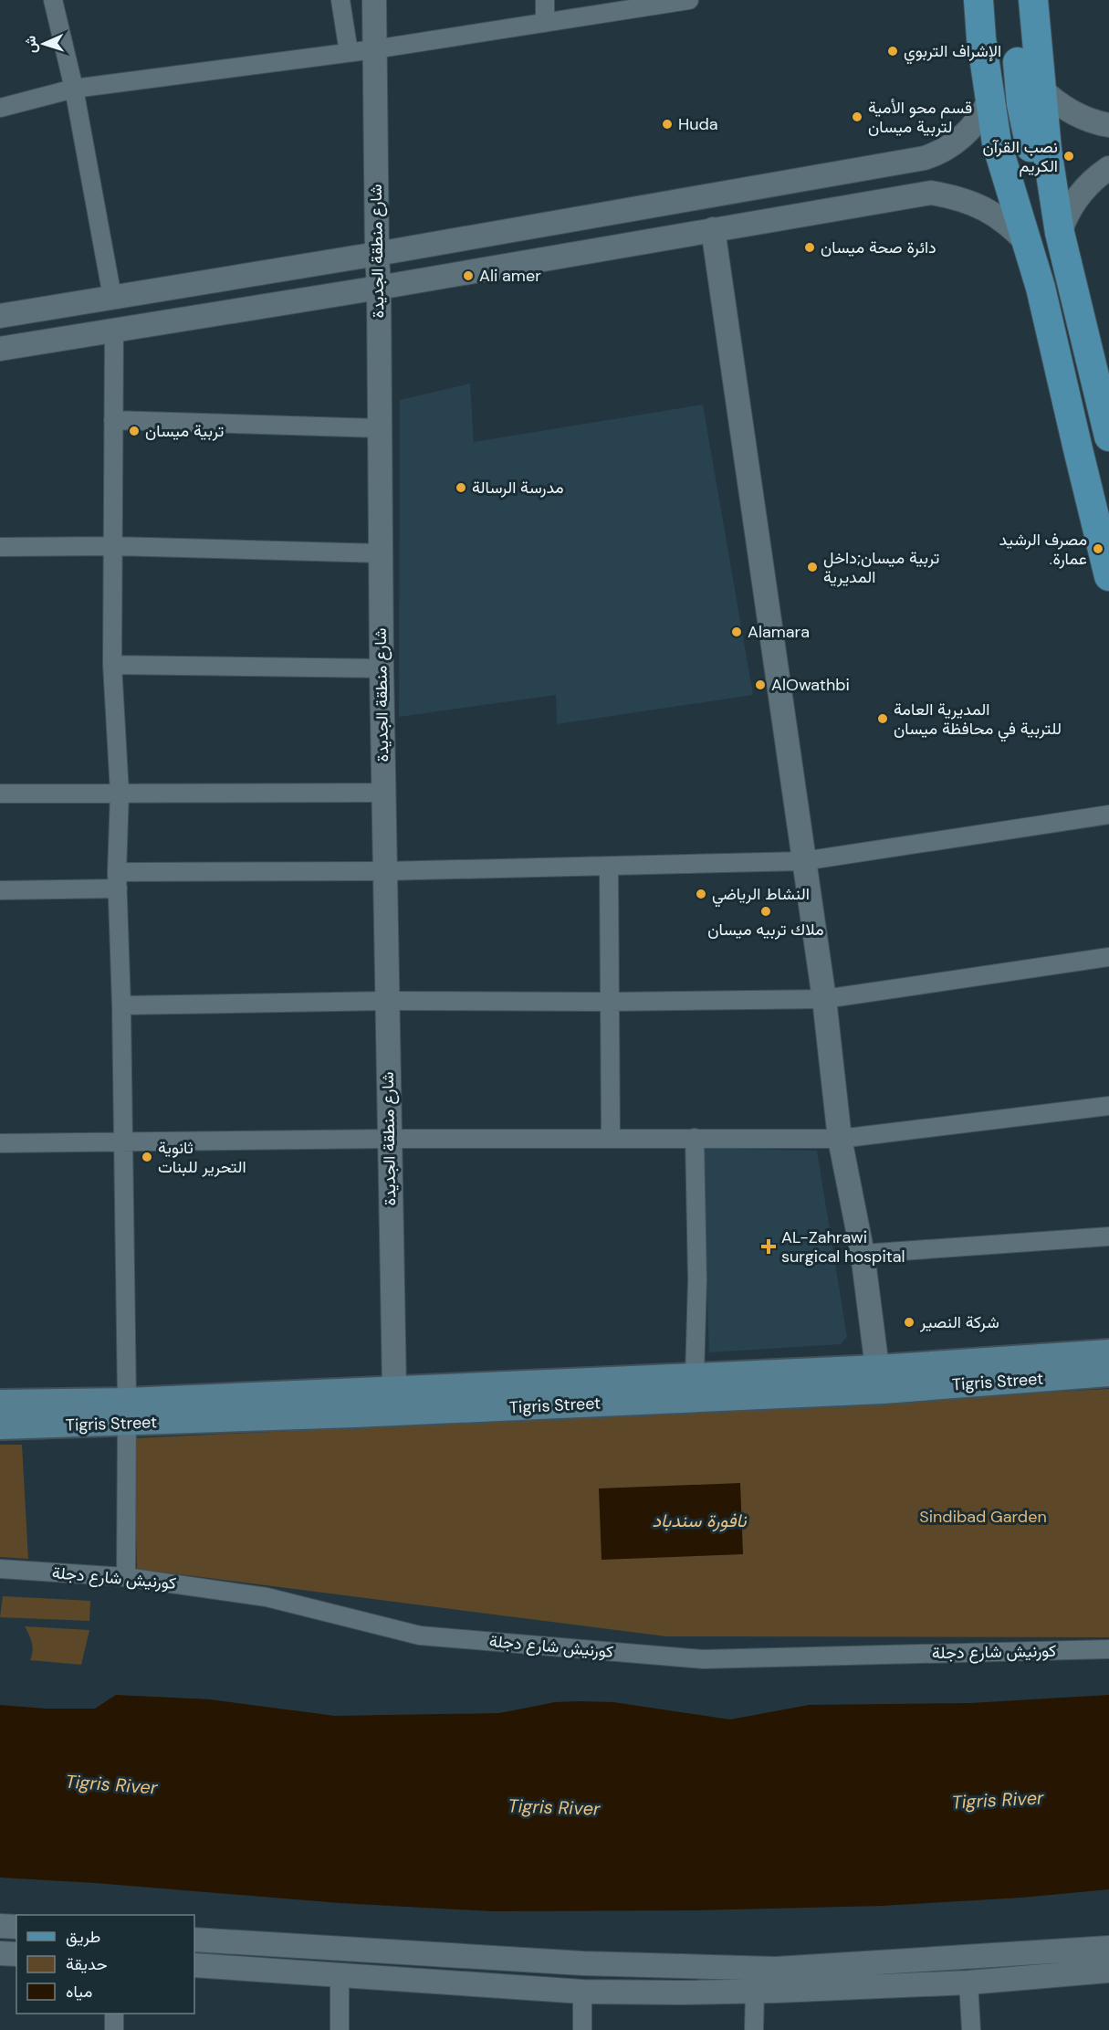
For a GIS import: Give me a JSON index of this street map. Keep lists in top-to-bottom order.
{
  "streets": {
    "main road": ["Tigris Street"],
    "street": ["شارع منطقة الجديدة", "كورنيش شارع دجلة"]
  },
  "crossings": [
    ["شارع منطقة الجديدة", "Tigris Street"]
  ],
  "water": ["نافورة سندباد", "Tigris River"],
  "parks": ["Sindibad Garden"],
  "places": {
    "other": [
      "الإشراف التربوي",
      "قسم محو الأمية لتربية ميسان",
      "Huda",
      "نصب القرآن الكريم",
      "دائرة صحة ميسان",
      "Ali amer",
      "تربية ميسان",
      "مدرسة الرسالة",
      "مصرف الرشيد .عمارة",
      "تربية ميسان;داخل المديرية",
      "Alamara",
      "AlOwathbi",
      "المديرية العامة للتربية في محافظة ميسان",
      "النشاط الرياضي",
      "ملاك تربيه ميسان",
      "ثانوية التحرير للبنات",
      "شركة النصير"
    ],
    "health": ["AL-Zahrawi surgical hospital"]
  },
  "legend": ["طريق", "حديقة", "مياه"],
  "north": "left"
}
